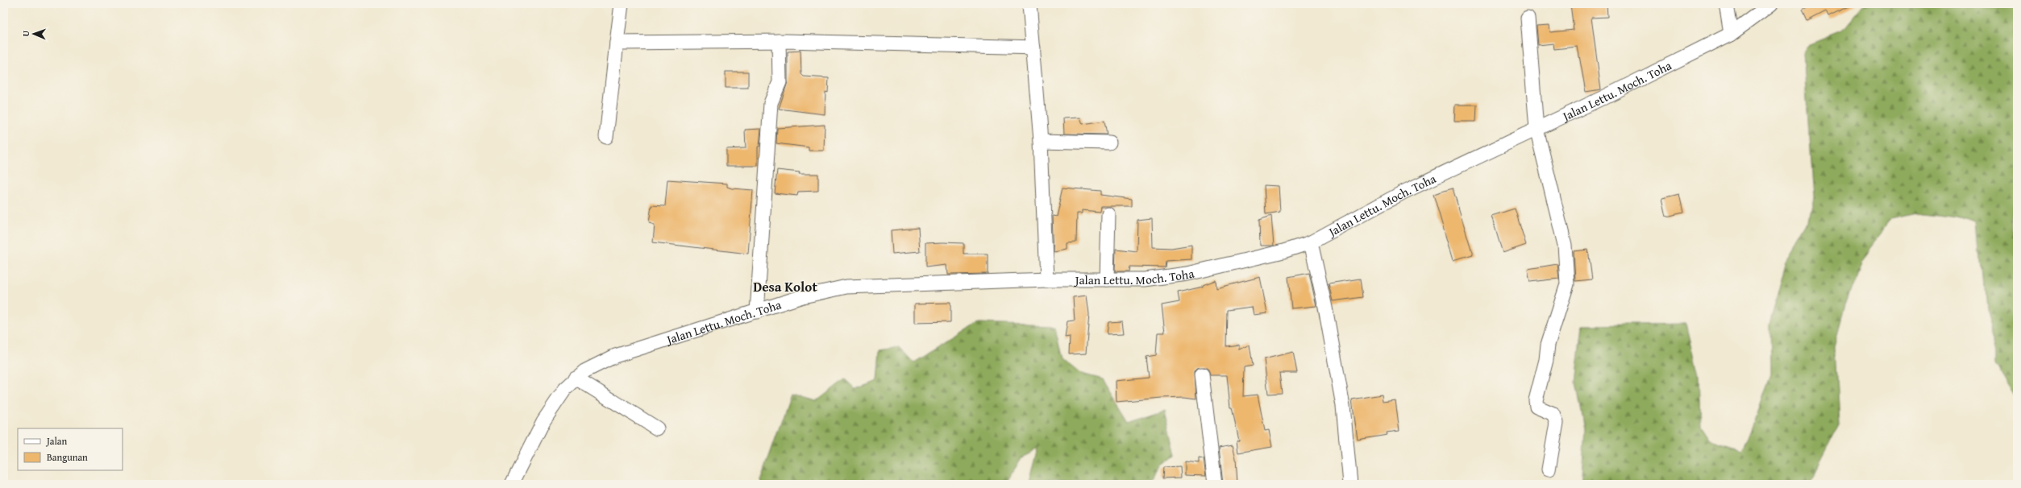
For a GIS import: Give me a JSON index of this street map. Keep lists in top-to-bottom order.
{
  "streets": {
    "street": ["Jalan Lettu. Moch. Toha"]
  },
  "districts": ["Desa Kolot"],
  "legend": ["Jalan", "Bangunan"],
  "north": "left"
}
